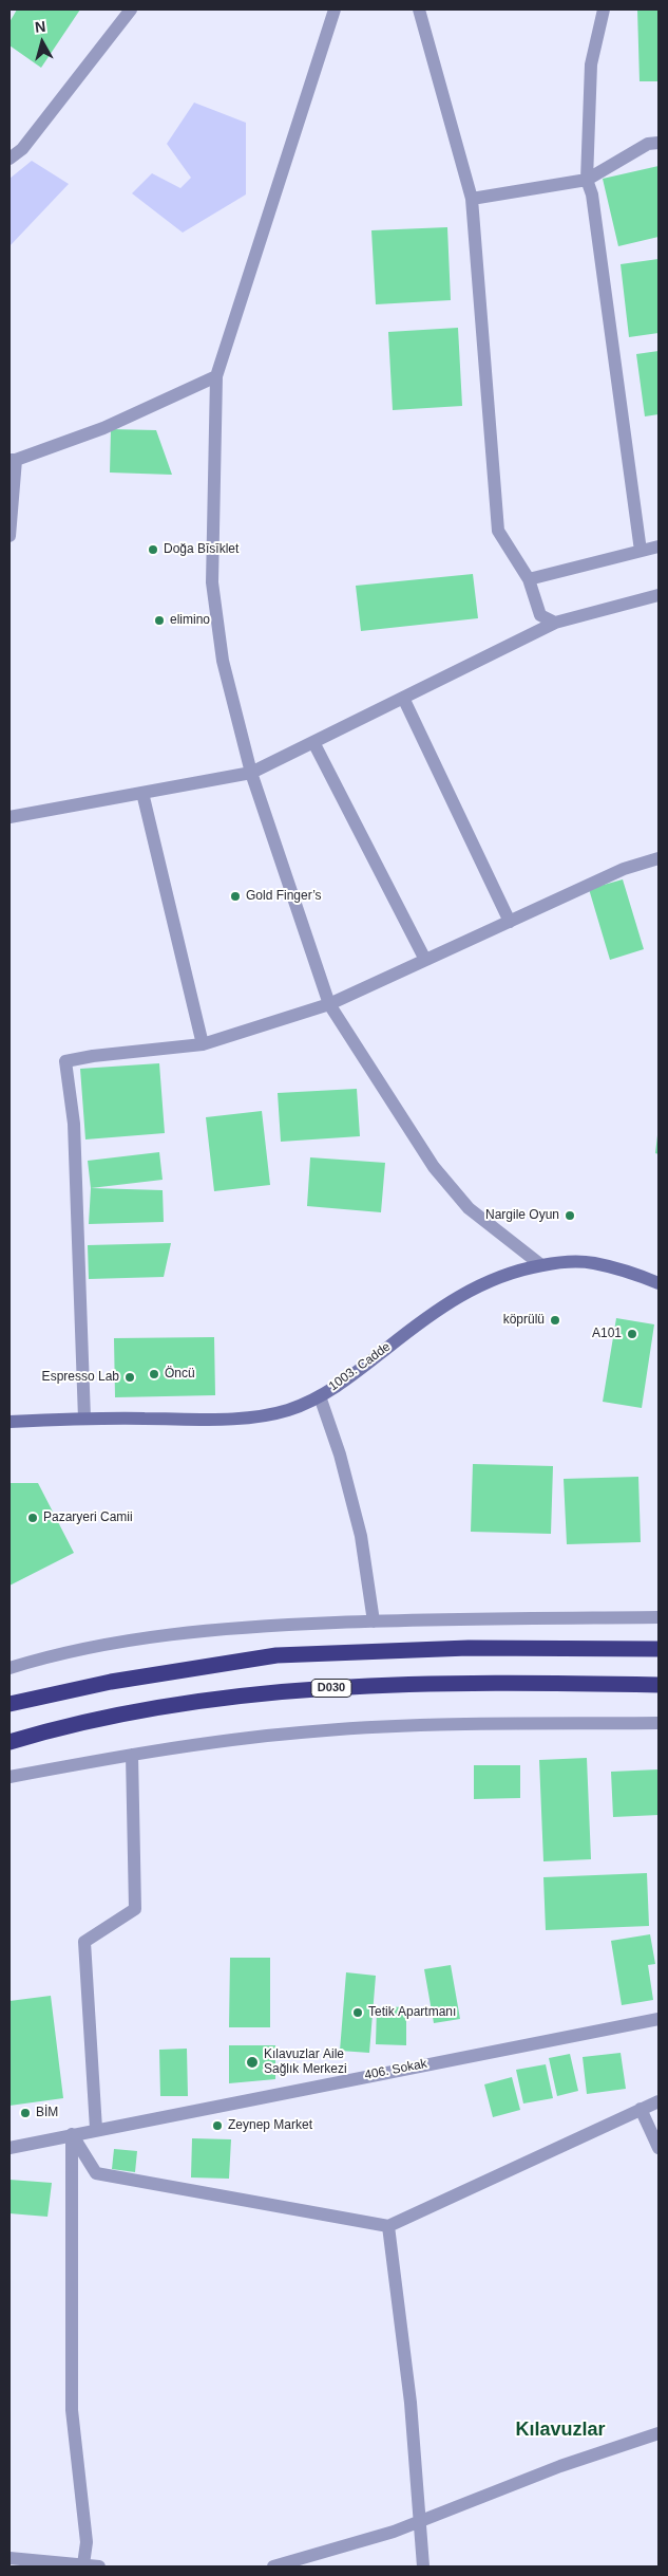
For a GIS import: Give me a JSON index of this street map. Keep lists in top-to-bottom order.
{
  "streets": {
    "highway": ["D030"],
    "main road": ["1003. Cadde"],
    "street": ["406. Sokak"]
  },
  "districts": ["Kılavuzlar"],
  "places": [
    "Doğa Bīsīklet",
    "elimino",
    "Gold Finger’s",
    "Nargile Oyun",
    "köprülü",
    "A101",
    "Öncü",
    "Espresso Lab",
    "Pazaryeri Camii",
    "Tetik Apartmanı",
    "Kılavuzlar Aile Sağlık Merkezi",
    "BİM",
    "Zeynep Market"
  ],
  "north": "top"
}
